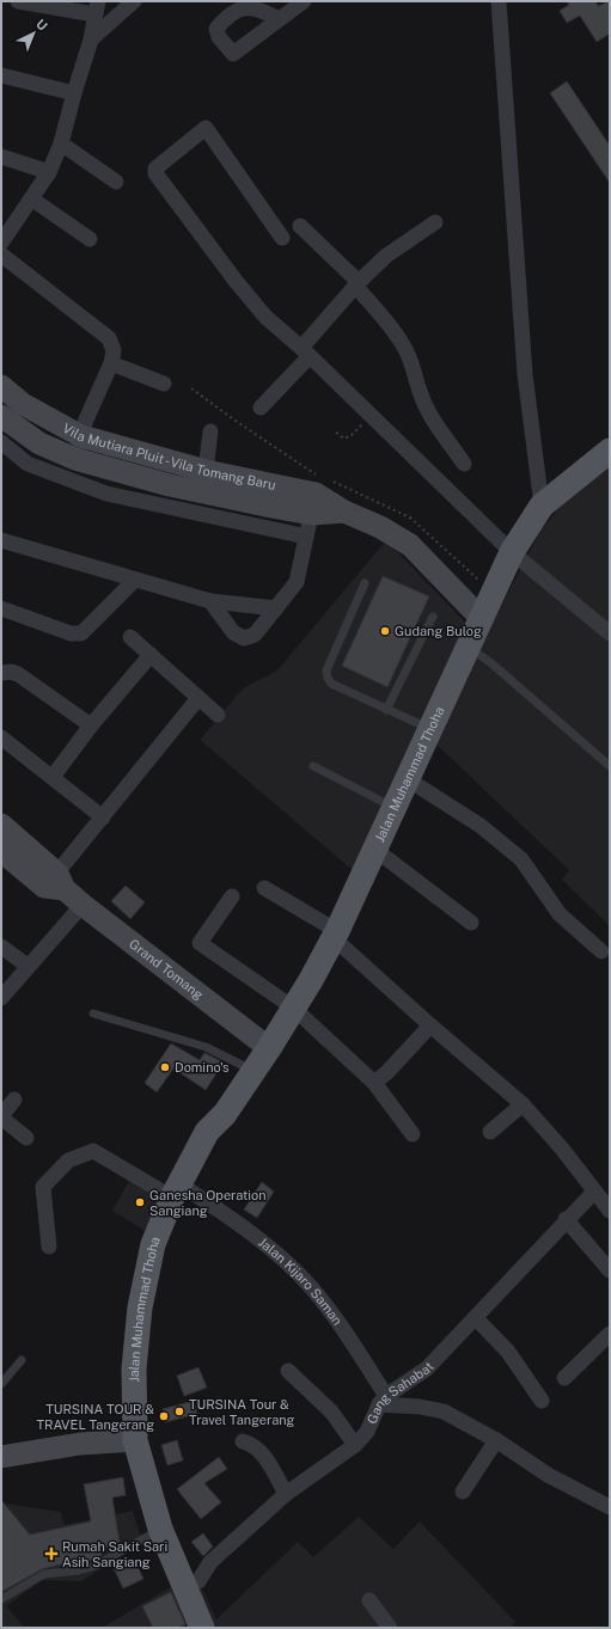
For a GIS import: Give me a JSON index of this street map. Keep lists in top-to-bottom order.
{
  "streets": {
    "main road": ["Jalan Muhammad Thoha"],
    "street": [
      "Vila Mutiara Pluit - Vila Tomang Baru",
      "Grand Tomang",
      "Jalan Kijaro Saman",
      "Gang Sahabat"
    ]
  },
  "crossings": [
    ["Vila Mutiara Pluit - Vila Tomang Baru", "Jalan Muhammad Thoha"],
    ["Jalan Muhammad Thoha", "Grand Tomang"],
    ["Jalan Muhammad Thoha", "Jalan Kijaro Saman"],
    ["Jalan Muhammad Thoha", "Gang Sahabat"],
    ["Jalan Kijaro Saman", "Gang Sahabat"]
  ],
  "places": {
    "other": [
      "Gudang Bulog",
      "Domino's",
      "Ganesha Operation Sangiang",
      "TURSINA Tour & Travel Tangerang",
      "TURSINA TOUR & TRAVEL Tangerang"
    ],
    "health": ["Rumah Sakit Sari Asih Sangiang"]
  },
  "north": "top right"
}
